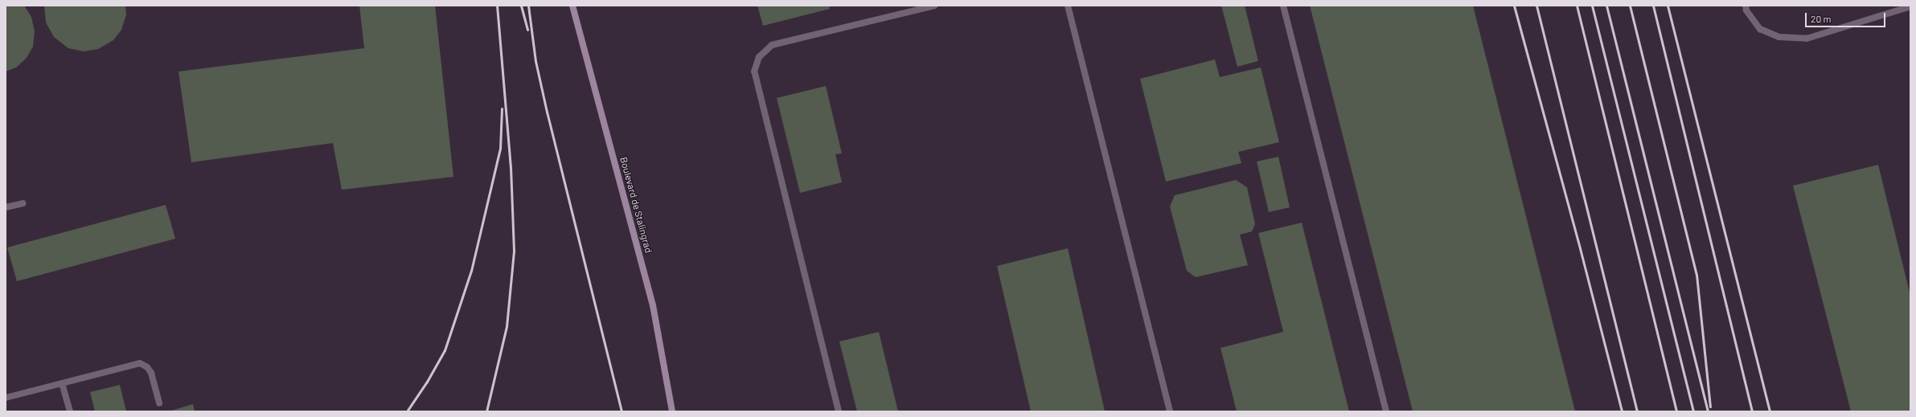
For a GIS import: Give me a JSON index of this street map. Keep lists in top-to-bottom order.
{
  "streets": {
    "main road": ["Boulevard de Stalingrad"]
  },
  "scale_bar": "20 m"
}
